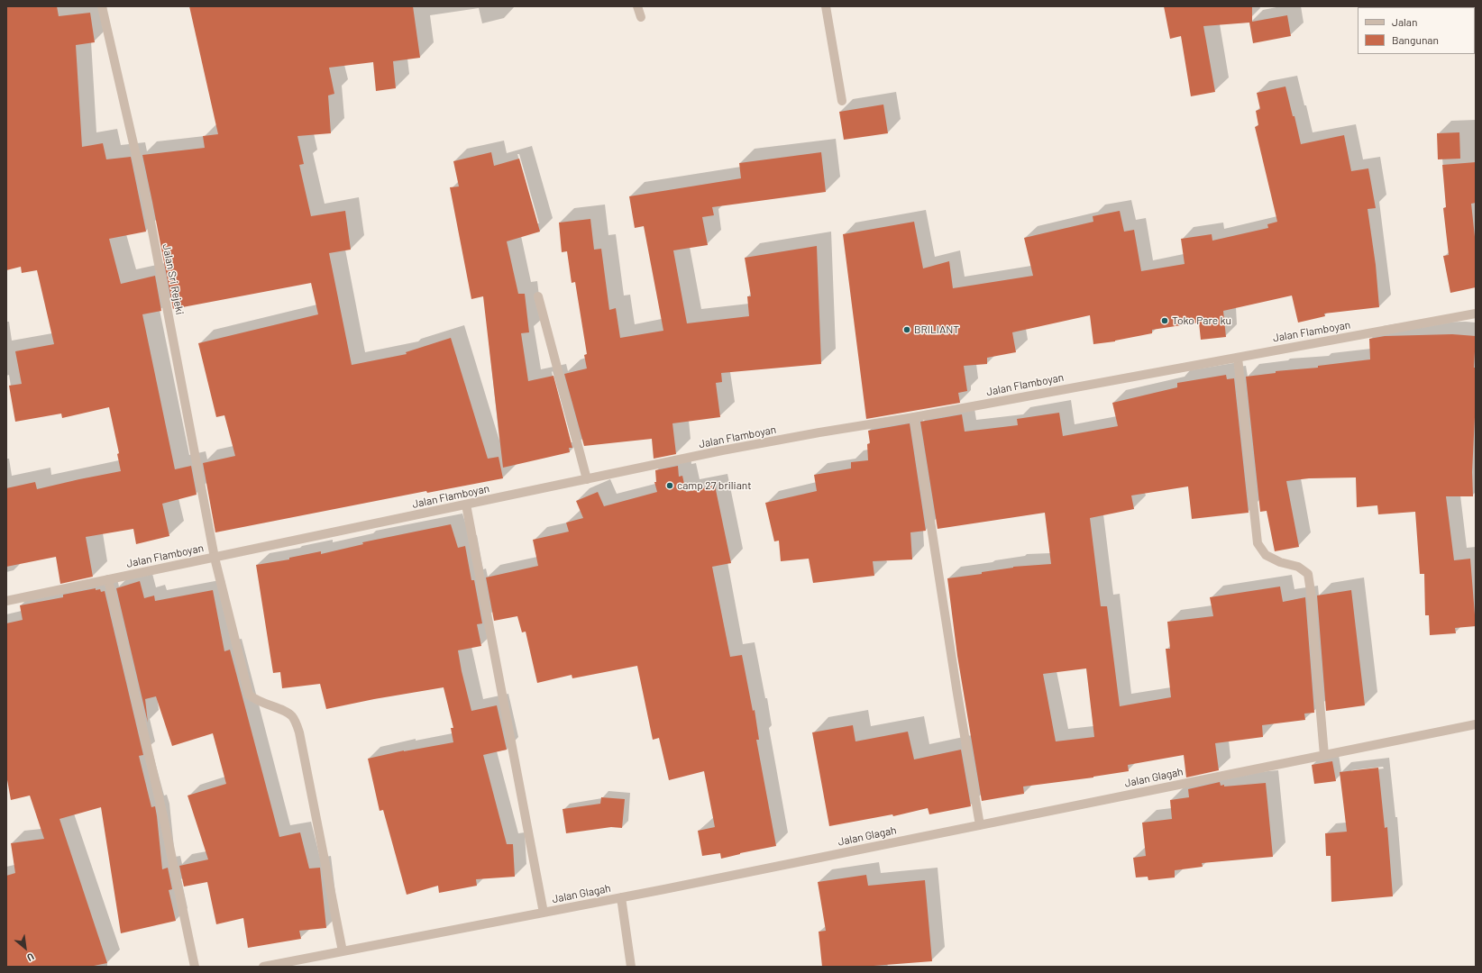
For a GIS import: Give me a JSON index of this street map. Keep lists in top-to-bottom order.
{
  "streets": {
    "street": ["Jalan Sri Rejeki", "Jalan Flamboyan", "Jalan Glagah"]
  },
  "crossings": [
    ["Jalan Sri Rejeki", "Jalan Flamboyan"],
    ["Jalan Sri Rejeki", "Jalan Glagah"]
  ],
  "places": ["Toko Pare ku", "BRILIANT", "camp 27 briliant"],
  "legend": ["Jalan", "Bangunan"],
  "north": "bottom right"
}
